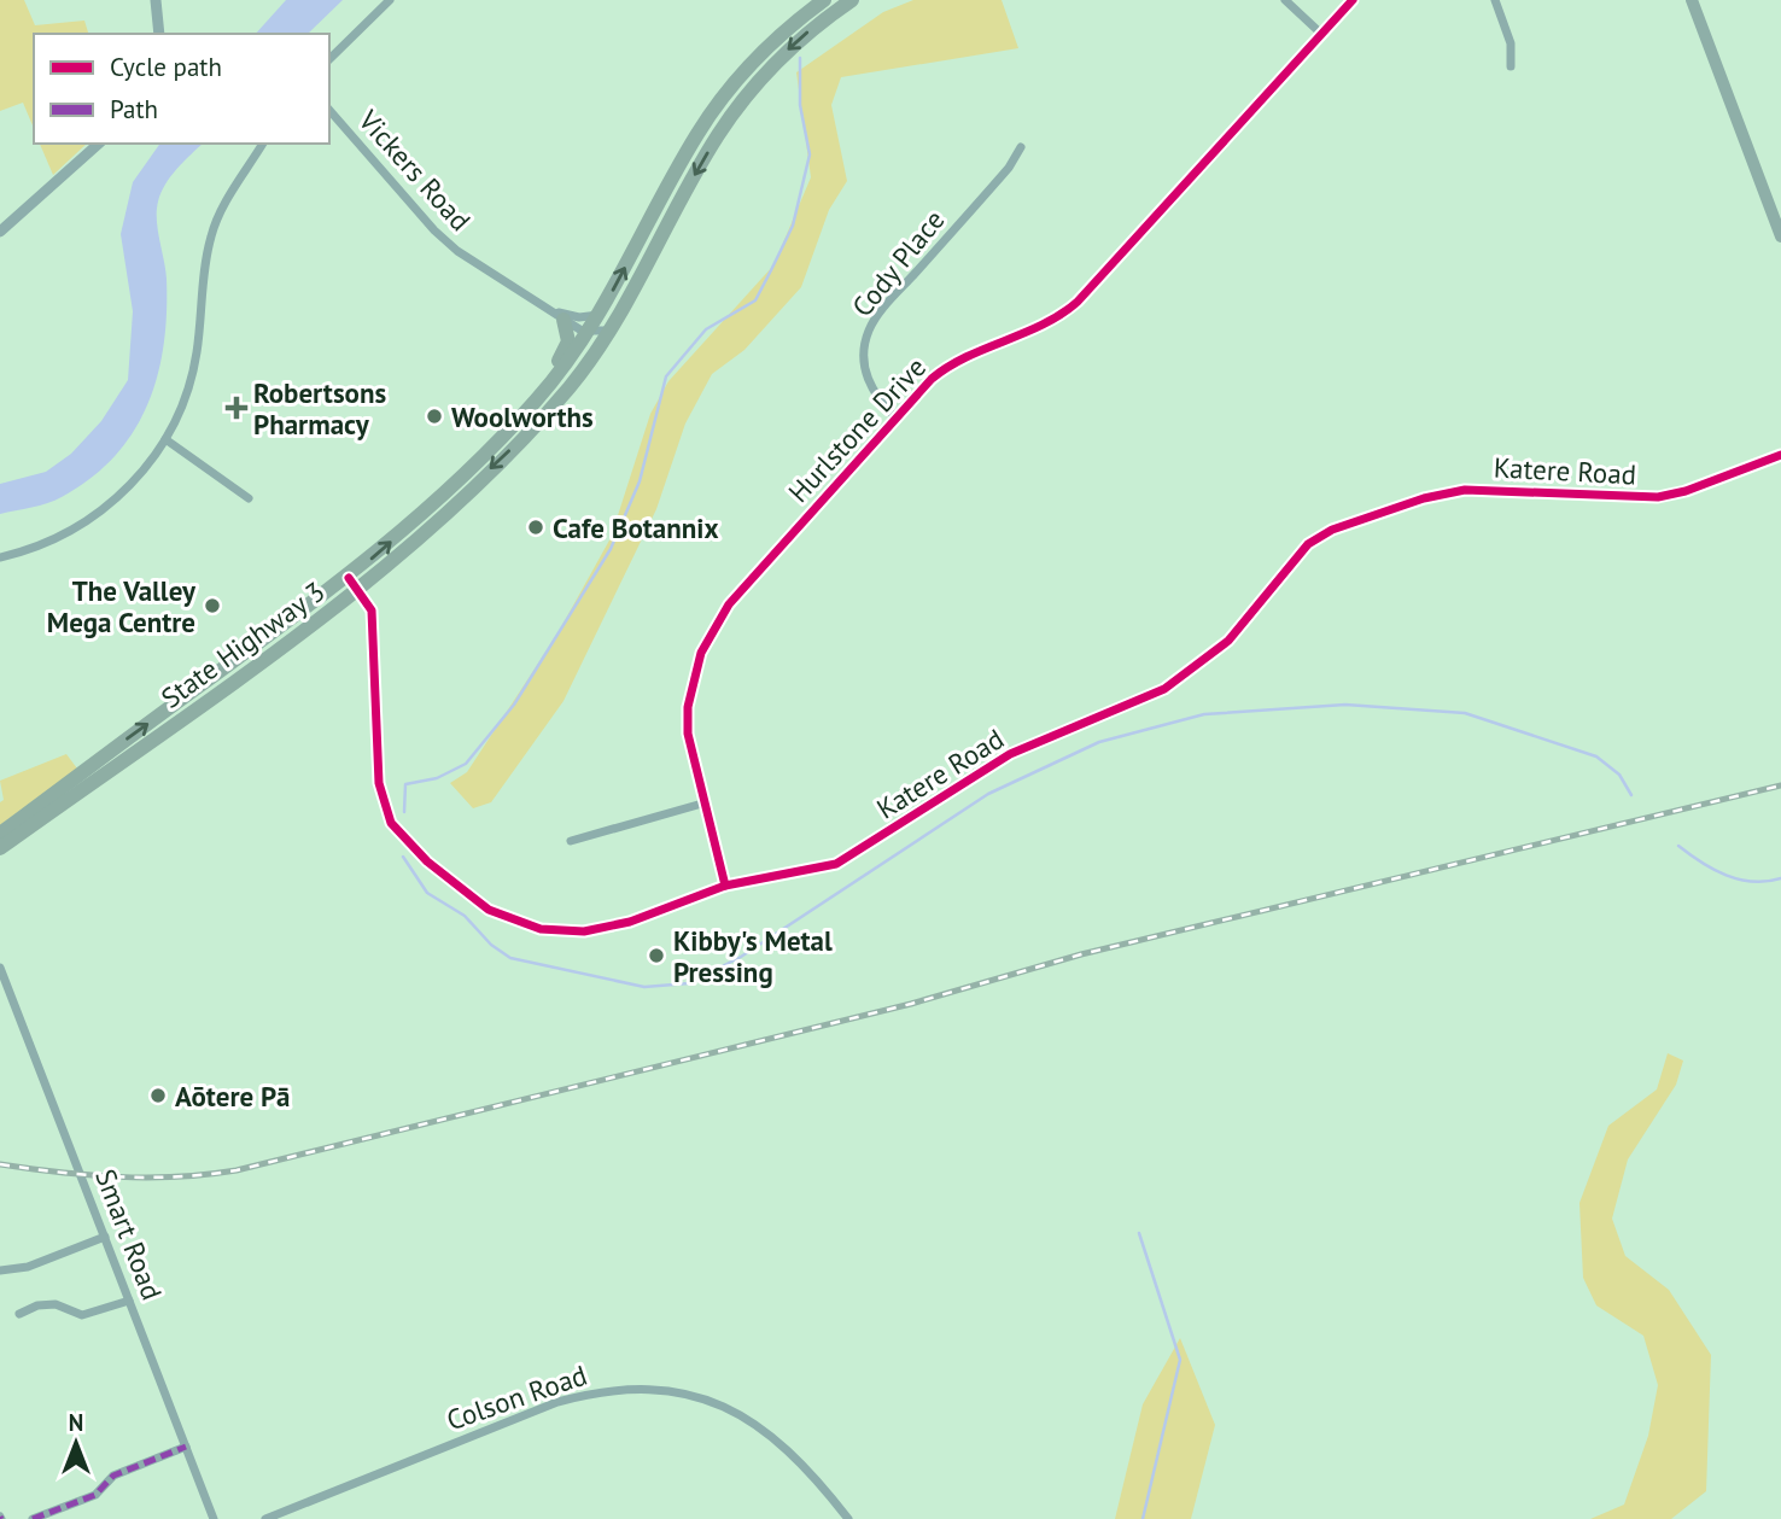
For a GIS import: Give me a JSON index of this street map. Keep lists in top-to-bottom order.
{
  "streets": {
    "highway": ["State Highway 3"],
    "street": [
      "Vickers Road",
      "Cody Place",
      "Hurlstone Drive",
      "Katere Road",
      "Smart Road",
      "Colson Road"
    ]
  },
  "crossings": [
    ["Vickers Road", "State Highway 3"],
    ["Cody Place", "Hurlstone Drive"],
    ["Hurlstone Drive", "Katere Road"],
    ["Katere Road", "State Highway 3"]
  ],
  "places": {
    "health": ["Robertsons Pharmacy"],
    "other": [
      "Woolworths",
      "Cafe Botannix",
      "The Valley Mega Centre",
      "Kibby's Metal Pressing",
      "Aōtere Pā"
    ]
  },
  "legend": ["Cycle path", "Path"],
  "north": "top"
}
